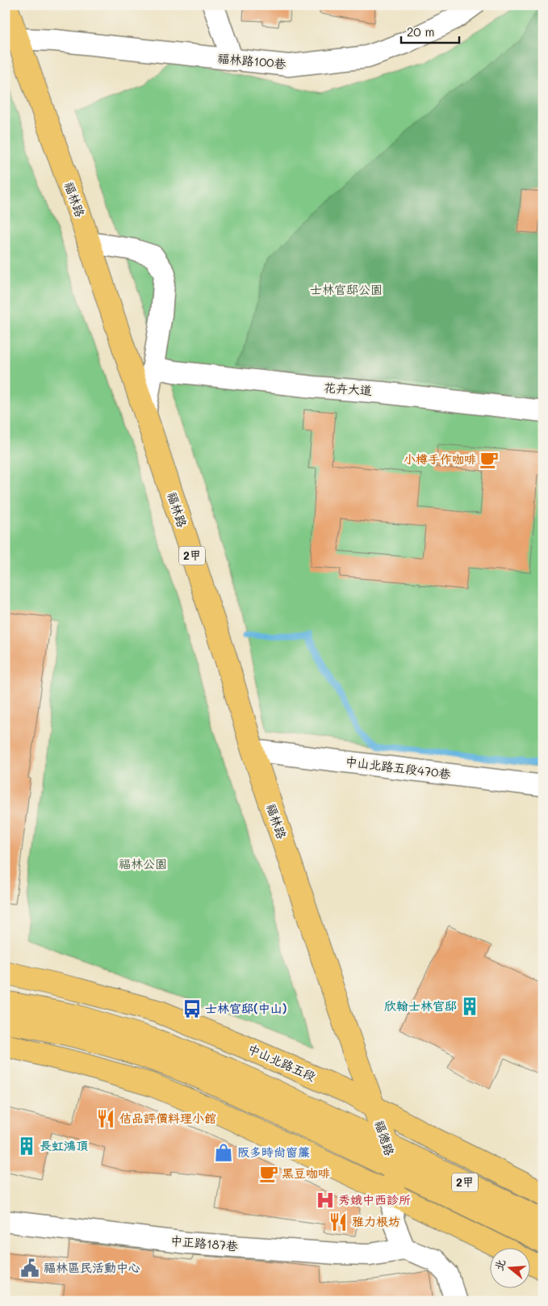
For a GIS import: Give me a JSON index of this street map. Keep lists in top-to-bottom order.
{
  "streets": {
    "main road": [
      "福林路",
      "2甲",
      "中山北路五段",
      "福德路"
    ],
    "street": [
      "福林路100巷",
      "花卉大道",
      "中山北路五段470巷",
      "中正路187巷"
    ]
  },
  "crossings": [
    ["福林路100巷", "福林路"],
    ["福林路", "中山北路五段470巷"],
    ["福林路", "中山北路五段"],
    ["福林路", "福德路"],
    ["2甲", "福德路"],
    ["中山北路五段", "福德路"]
  ],
  "parks": ["士林官邸公園", "福林公園"],
  "places": {
    "cafe": ["小樽手作咖啡", "黑豆咖啡"],
    "building": ["欣翰士林官邸", "長虹鴻頂"],
    "bus stop": ["士林官邸(中山)"],
    "restaurant": ["佶品評價料理小館", "雅力根坊"],
    "shop": ["阪多時尚窗簾"],
    "hospital": ["秀娥中西診所"],
    "public building": ["福林區民活動中心"]
  },
  "scale_bar": "20 m",
  "north": "left"
}
